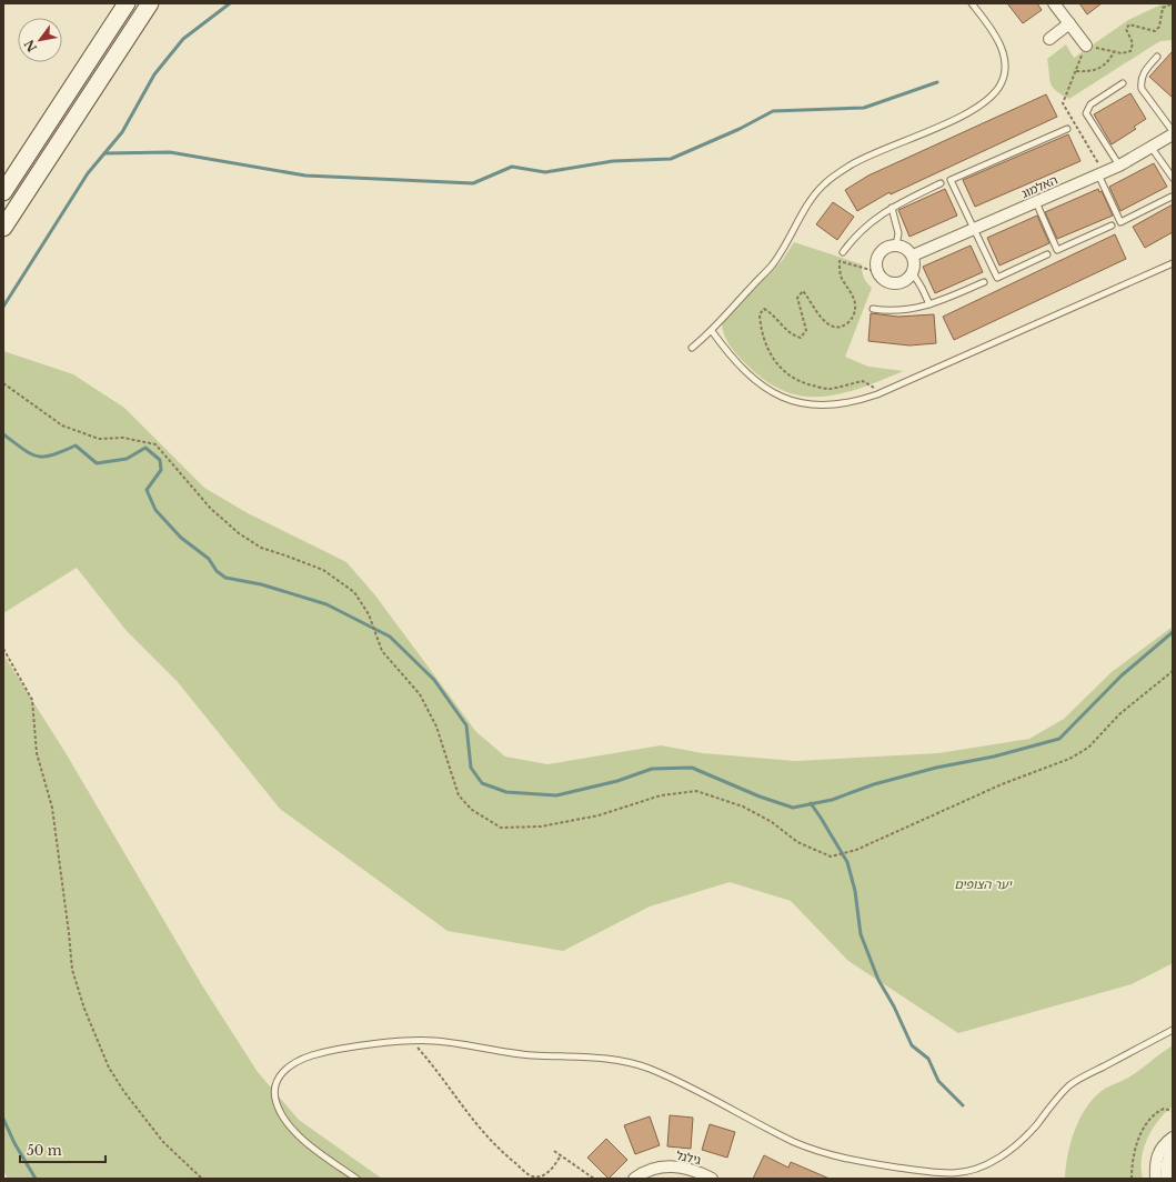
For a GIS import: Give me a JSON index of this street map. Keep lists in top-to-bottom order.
{
  "streets": {
    "street": ["האלמוג", "גילגל"]
  },
  "parks": ["יער הצופים"],
  "scale_bar": "50 m",
  "north": "bottom left"
}
